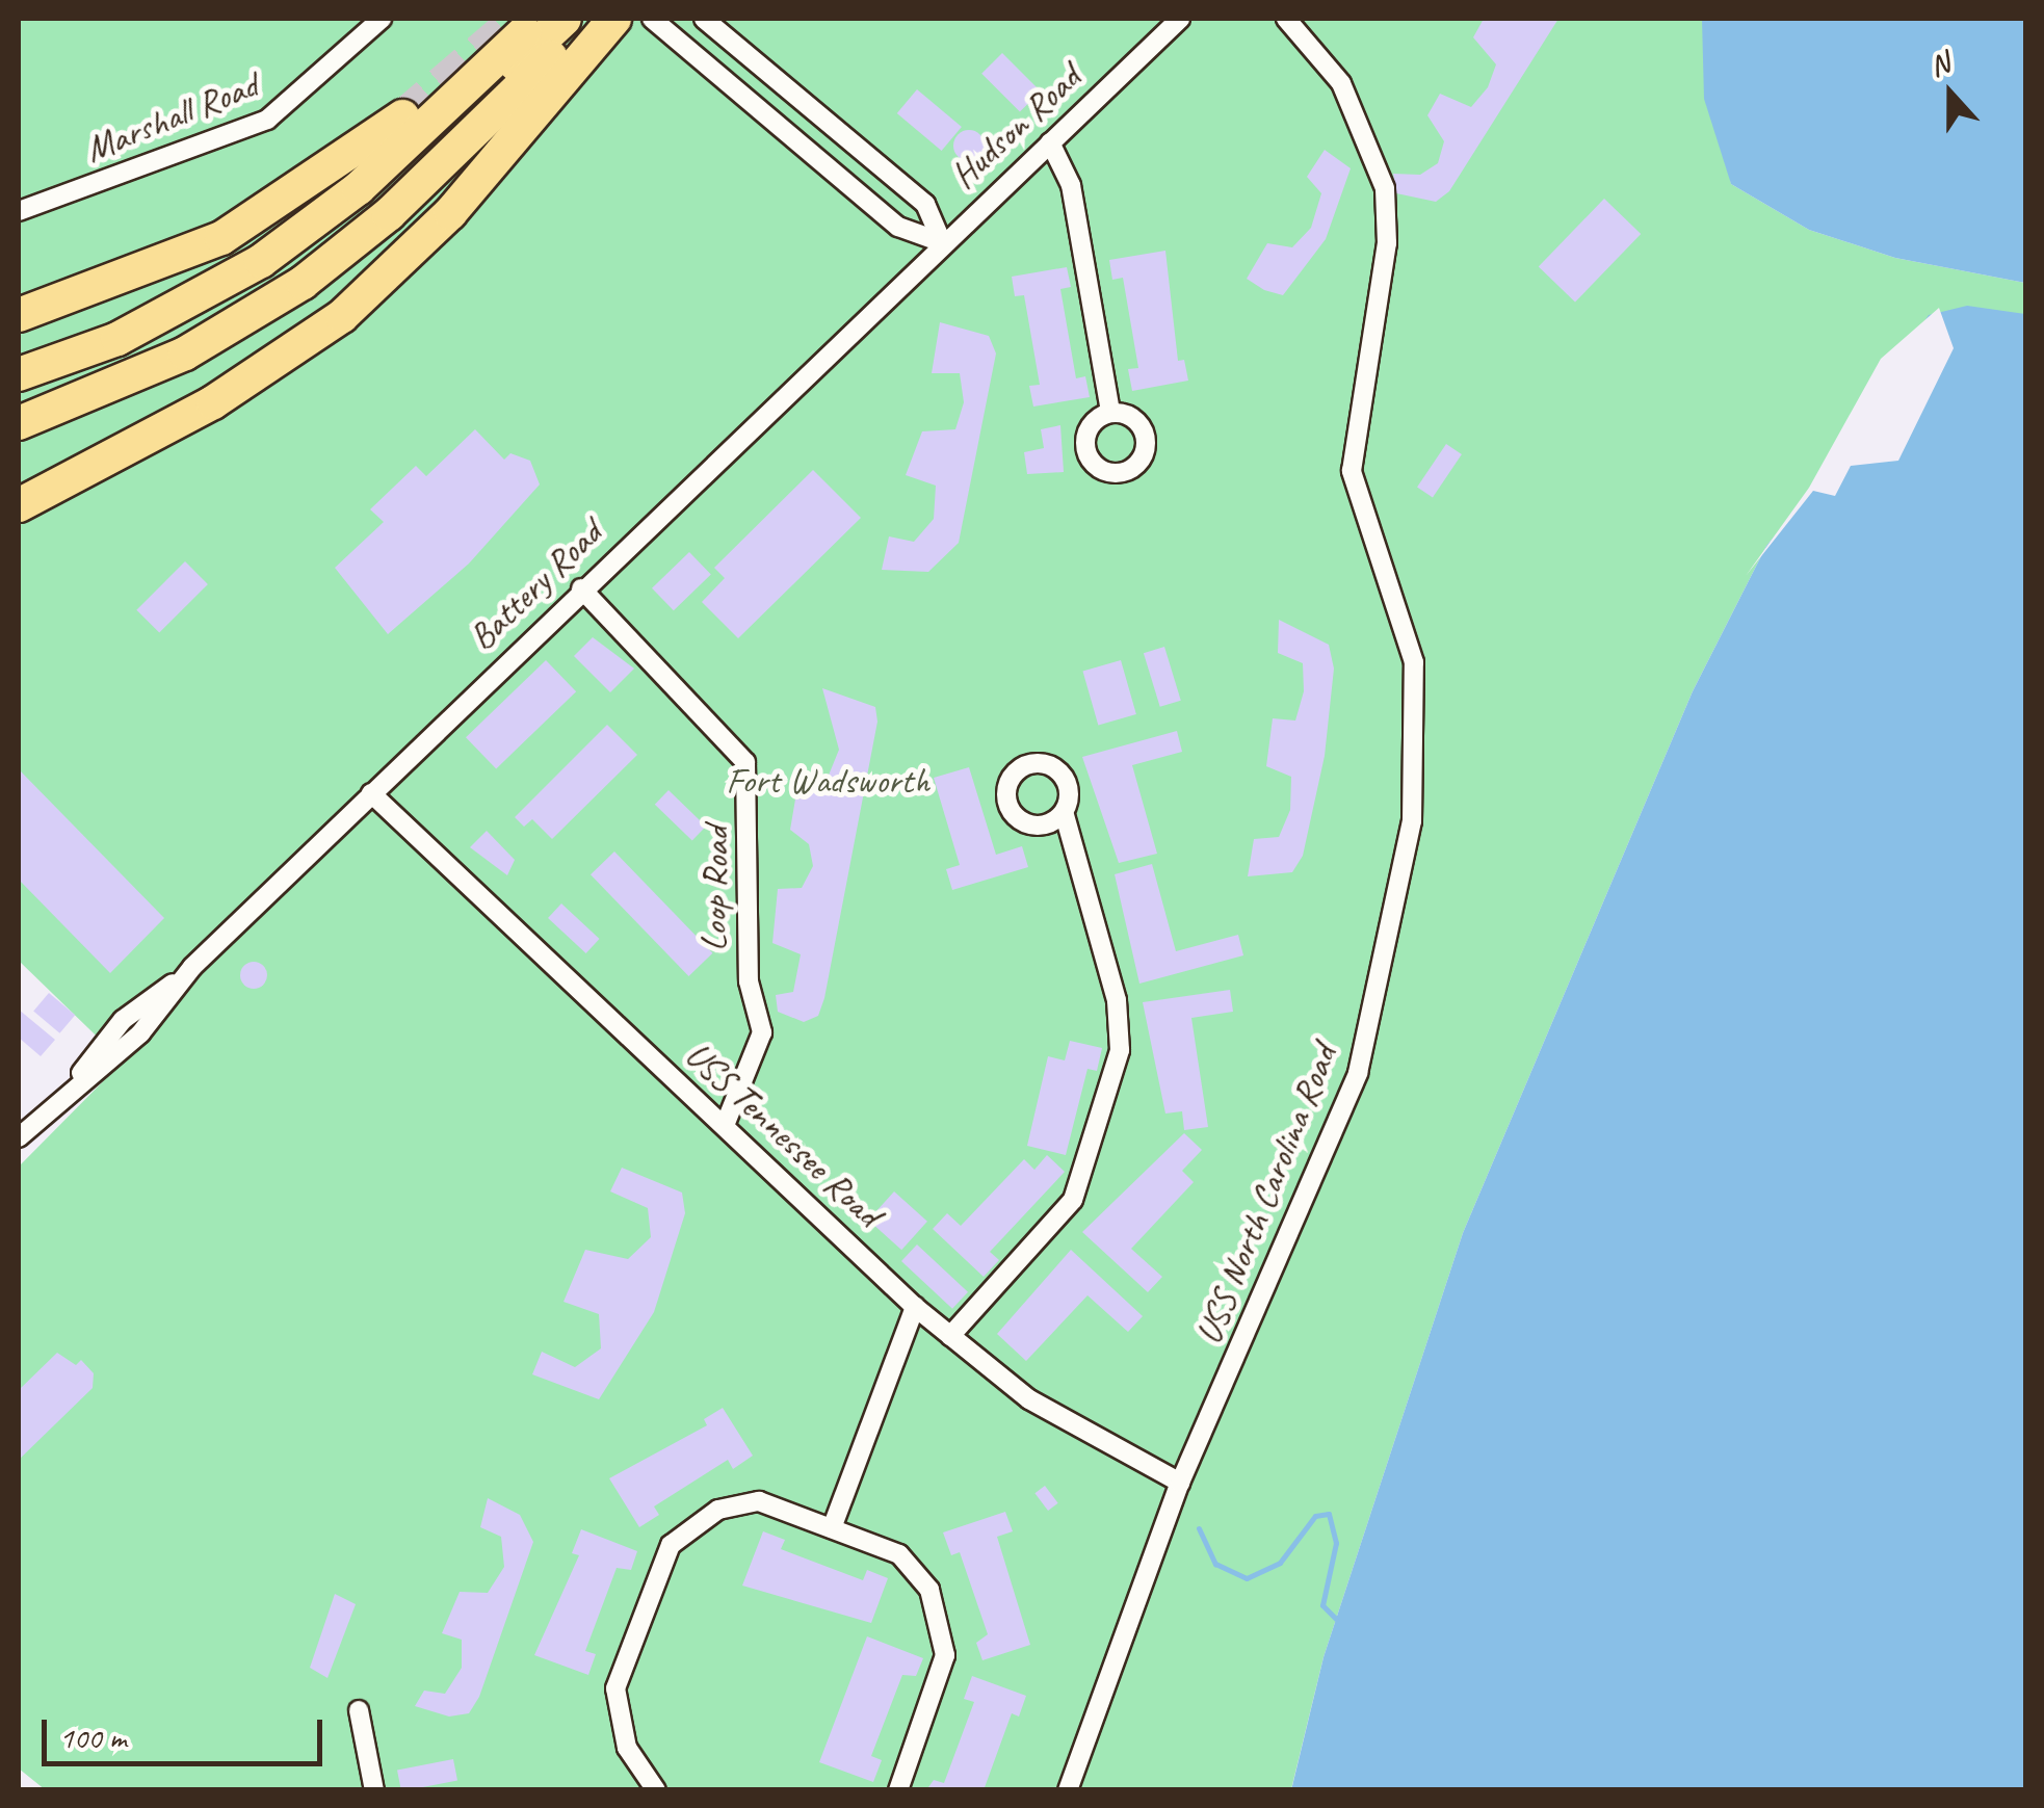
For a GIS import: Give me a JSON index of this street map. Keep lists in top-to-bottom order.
{
  "streets": {
    "street": [
      "Marshall Road",
      "Hudson Road",
      "Battery Road",
      "Loop Road",
      "USS Tennessee Road",
      "USS North Carolina Road"
    ]
  },
  "crossings": [
    ["Hudson Road", "Battery Road"],
    ["Battery Road", "Loop Road"],
    ["Battery Road", "USS Tennessee Road"],
    ["Loop Road", "USS Tennessee Road"],
    ["USS Tennessee Road", "USS North Carolina Road"]
  ],
  "parks": ["Fort Wadsworth"],
  "scale_bar": "100 m",
  "north": "top"
}
